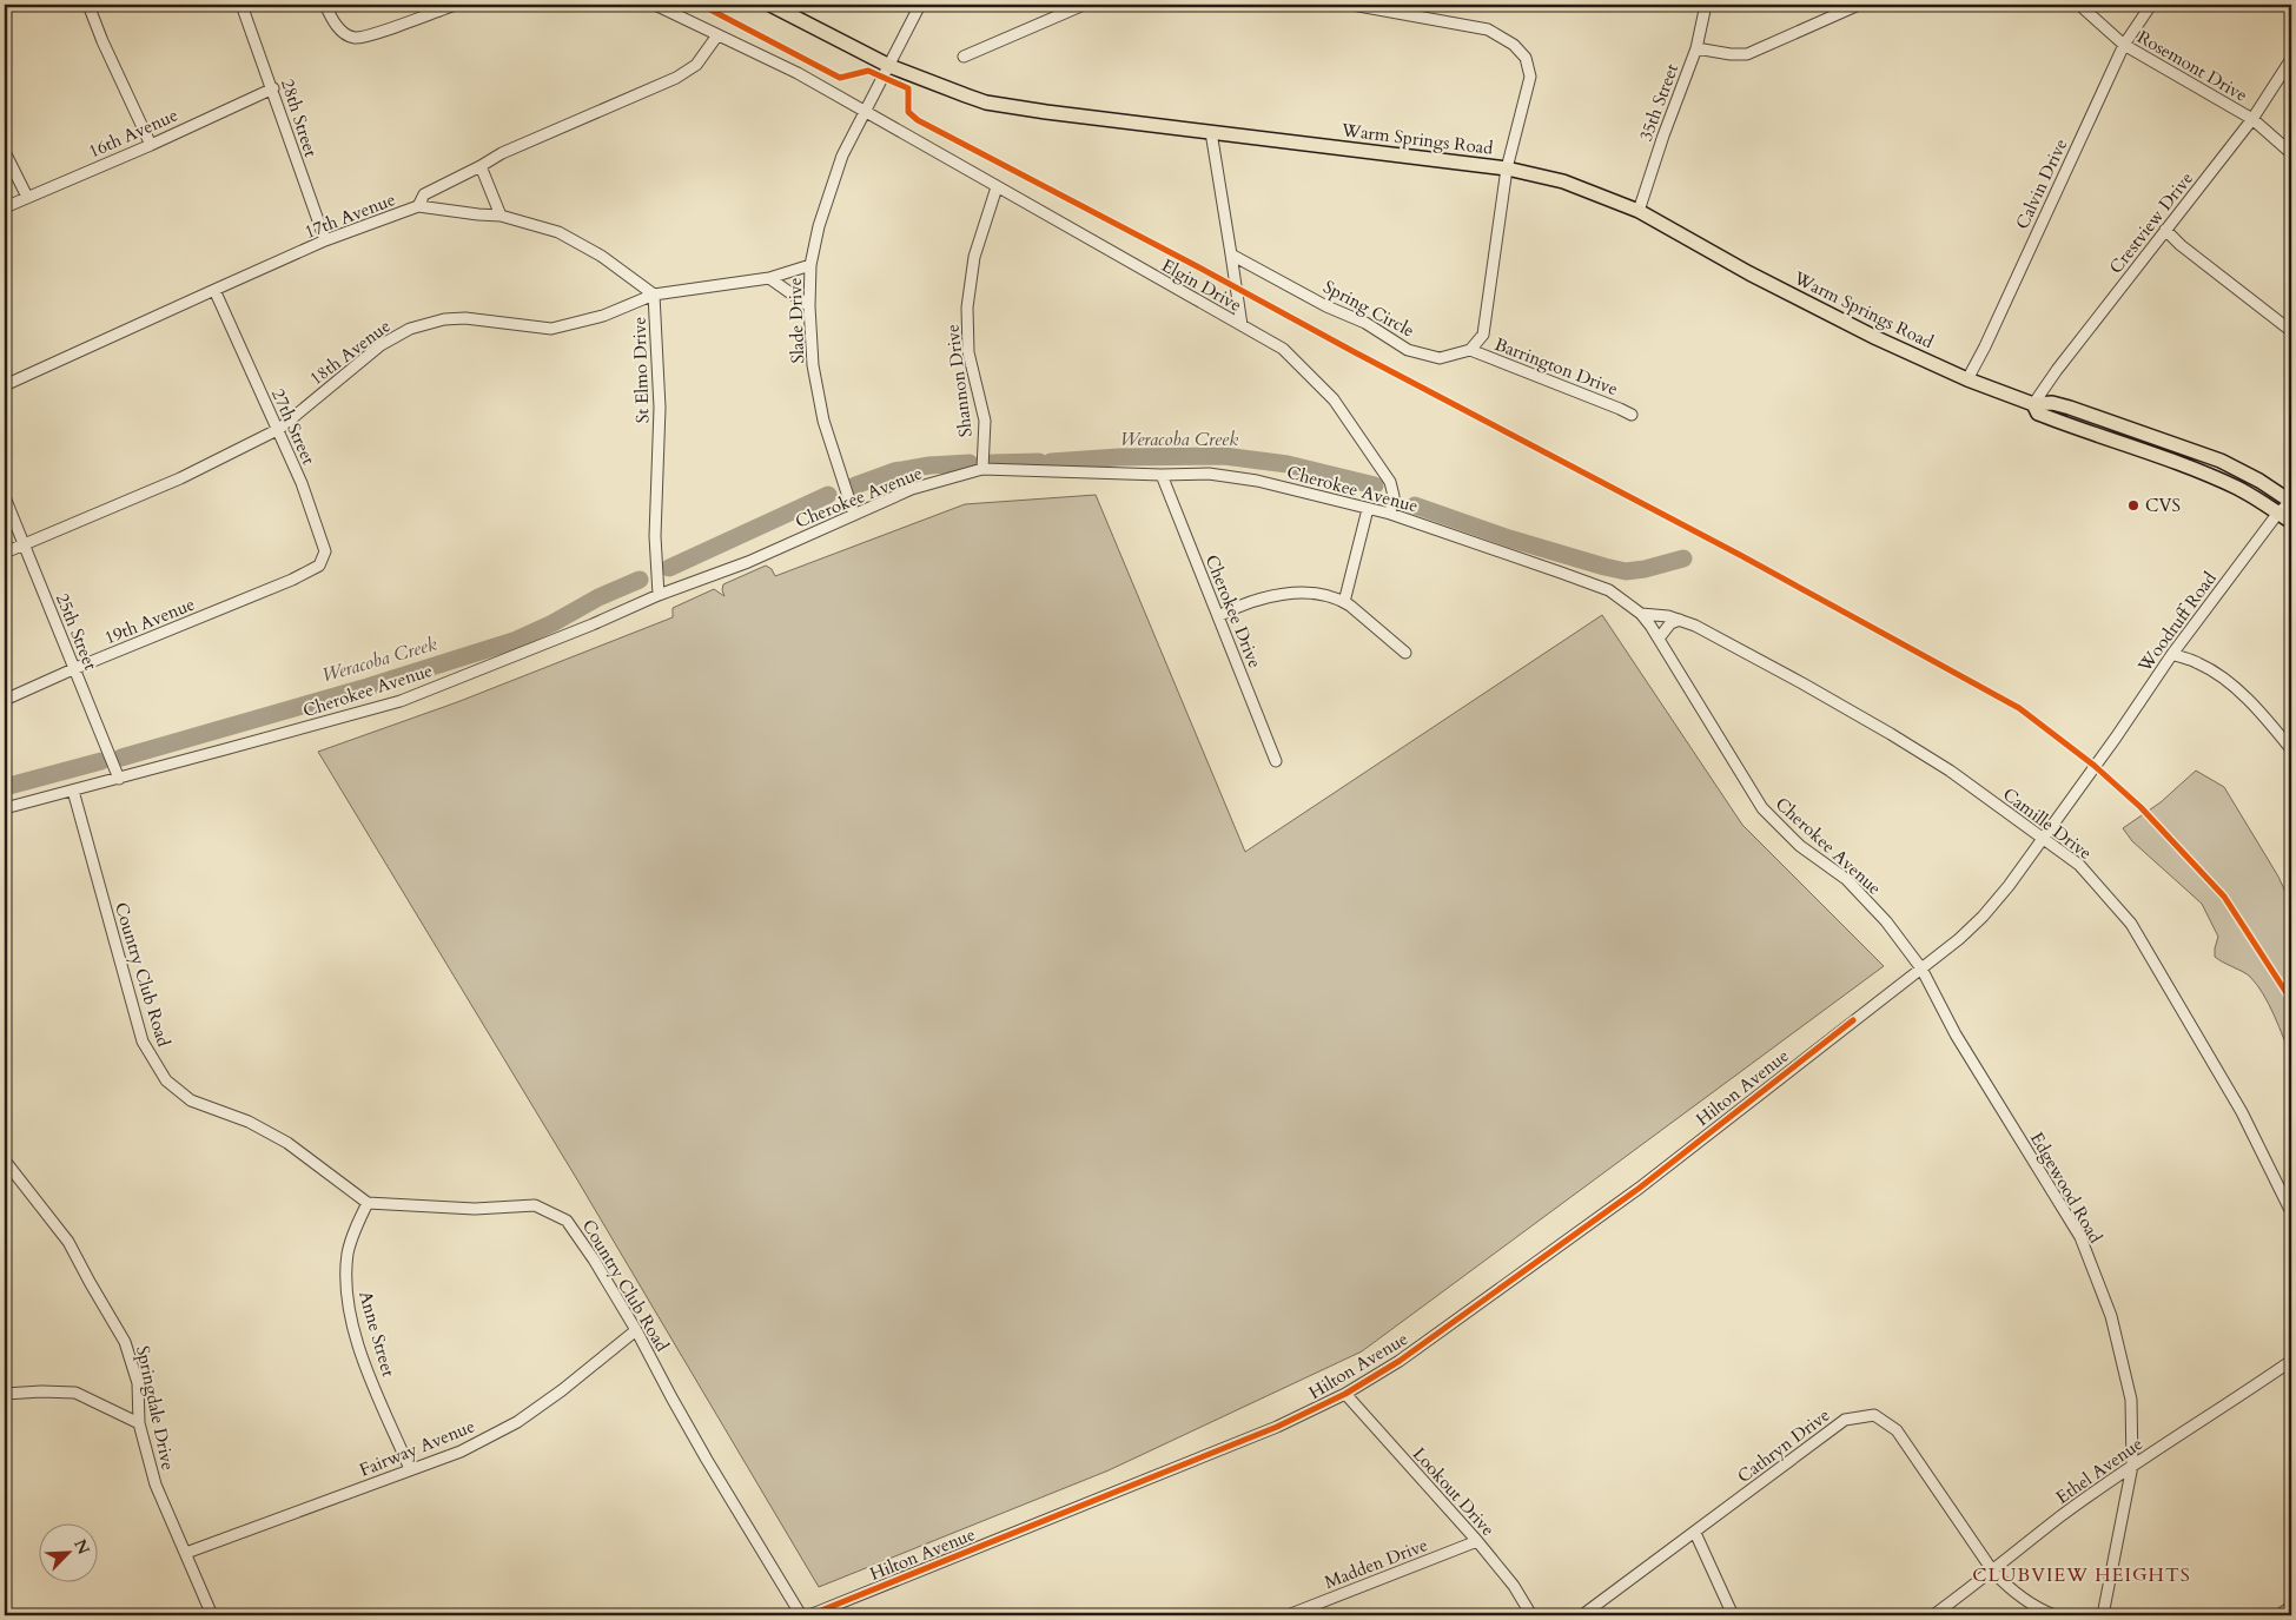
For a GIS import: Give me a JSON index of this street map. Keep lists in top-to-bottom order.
{
  "streets": {
    "main road": ["Warm Springs Road"],
    "street": [
      "Rosemont Drive",
      "35th Street",
      "28th Street",
      "16th Avenue",
      "Calvin Drive",
      "17th Avenue",
      "Crestview Drive",
      "Elgin Drive",
      "Spring Circle",
      "Slade Drive",
      "18th Avenue",
      "Barrington Drive",
      "St Elmo Drive",
      "Shannon Drive",
      "27th Street",
      "Cherokee Avenue",
      "Cherokee Drive",
      "19th Avenue",
      "Woodruff Road",
      "25th Street",
      "Camille Drive",
      "Country Club Road",
      "Hilton Avenue",
      "Edgewood Road",
      "Anne Street",
      "Springdale Drive",
      "Cathryn Drive",
      "Fairway Avenue",
      "Ethel Avenue",
      "Lookout Drive",
      "Madden Drive"
    ]
  },
  "crossings": [
    ["Rosemont Drive", "Calvin Drive"],
    ["Rosemont Drive", "Crestview Drive"],
    ["35th Street", "Warm Springs Road"],
    ["28th Street", "16th Avenue"],
    ["28th Street", "17th Avenue"],
    ["Warm Springs Road", "Calvin Drive"],
    ["Warm Springs Road", "Crestview Drive"],
    ["Warm Springs Road", "Slade Drive"],
    ["Warm Springs Road", "Woodruff Road"],
    ["17th Avenue", "Elgin Drive"],
    ["17th Avenue", "St Elmo Drive"],
    ["17th Avenue", "27th Street"],
    ["Elgin Drive", "Slade Drive"],
    ["Elgin Drive", "Shannon Drive"],
    ["Elgin Drive", "Cherokee Avenue"],
    ["Spring Circle", "Barrington Drive"],
    ["Slade Drive", "18th Avenue"],
    ["Slade Drive", "Cherokee Avenue"],
    ["18th Avenue", "St Elmo Drive"],
    ["18th Avenue", "27th Street"],
    ["18th Avenue", "25th Street"],
    ["St Elmo Drive", "Cherokee Avenue"],
    ["Shannon Drive", "Cherokee Avenue"],
    ["27th Street", "19th Avenue"],
    ["Cherokee Avenue", "Cherokee Drive"],
    ["Cherokee Avenue", "25th Street"],
    ["Cherokee Avenue", "Camille Drive"],
    ["Cherokee Avenue", "Country Club Road"],
    ["Cherokee Avenue", "Hilton Avenue"],
    ["Cherokee Avenue", "Edgewood Road"],
    ["19th Avenue", "25th Street"],
    ["Woodruff Road", "Hilton Avenue"],
    ["Camille Drive", "Hilton Avenue"],
    ["Country Club Road", "Anne Street"],
    ["Country Club Road", "Fairway Avenue"],
    ["Hilton Avenue", "Edgewood Road"],
    ["Hilton Avenue", "Lookout Drive"],
    ["Edgewood Road", "Ethel Avenue"],
    ["Anne Street", "Fairway Avenue"],
    ["Springdale Drive", "Fairway Avenue"],
    ["Cathryn Drive", "Ethel Avenue"],
    ["Lookout Drive", "Madden Drive"]
  ],
  "districts": ["CLUBVIEW HEIGHTS"],
  "water": ["Weracoba Creek"],
  "places": ["CVS"],
  "north": "top right"
}
